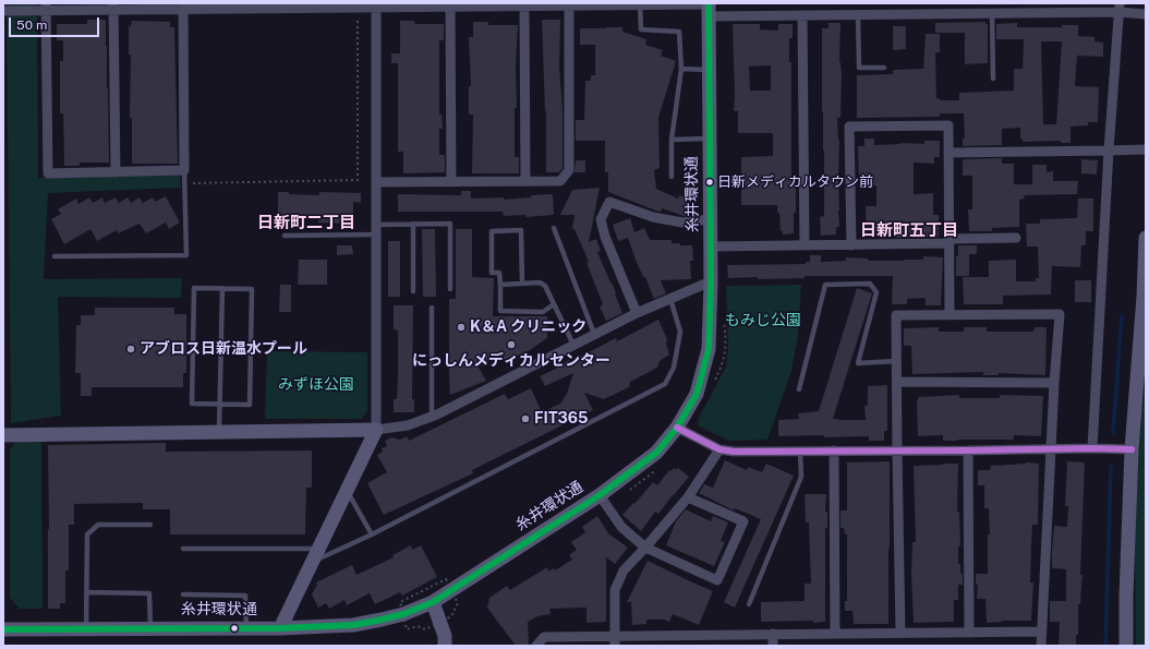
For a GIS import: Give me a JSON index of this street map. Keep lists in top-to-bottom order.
{
  "streets": {
    "street": ["糸井環状通"]
  },
  "districts": ["日新町二丁目", "日新町五丁目"],
  "parks": ["もみじ公園", "みずほ公園"],
  "places": [
    "日新メディカルタウン前",
    "K＆A クリニック",
    "にっしんメディカルセンター",
    "アブロス日新温水プール",
    "FIT365"
  ],
  "scale_bar": "50 m"
}
